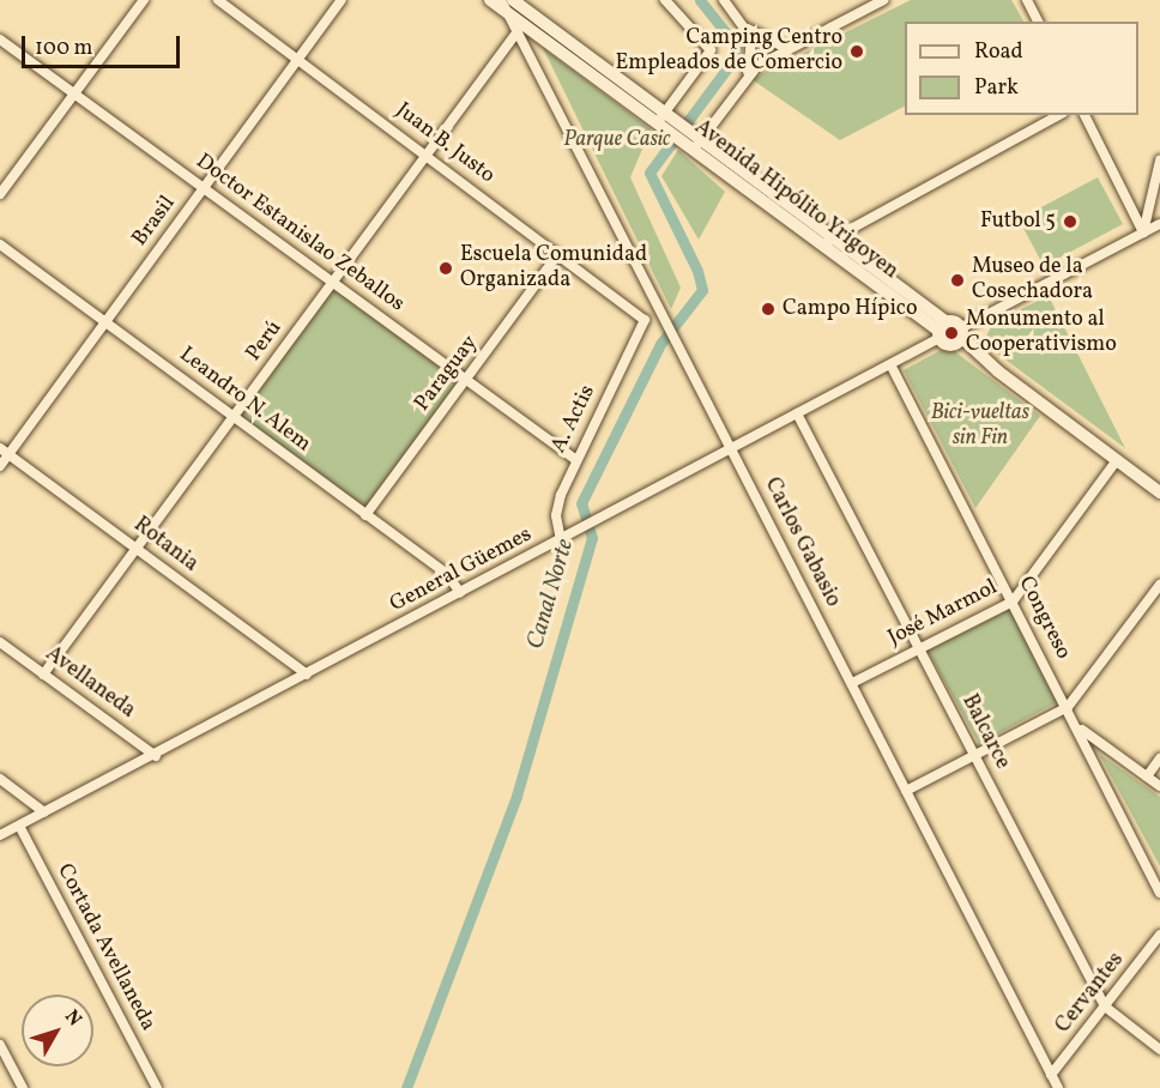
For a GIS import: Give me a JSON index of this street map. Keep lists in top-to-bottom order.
{
  "streets": {
    "street": [
      "Juan B. Justo",
      "Avenida Hipólito Yrigoyen",
      "Brasil",
      "Doctor Estanislao Zeballos",
      "Perú",
      "Paraguay",
      "Leandro N. Alem",
      "A. Actis",
      "Carlos Gabasio",
      "Rotania",
      "General Güemes",
      "José Marmol",
      "Congreso",
      "Avellaneda",
      "Balcarce",
      "Cortada Avellaneda",
      "Cervantes"
    ]
  },
  "crossings": [
    ["Juan B. Justo", "Brasil"],
    ["Juan B. Justo", "Perú"],
    ["Juan B. Justo", "Paraguay"],
    ["Juan B. Justo", "A. Actis"],
    ["Avenida Hipólito Yrigoyen", "Carlos Gabasio"],
    ["Avenida Hipólito Yrigoyen", "General Güemes"],
    ["Avenida Hipólito Yrigoyen", "José Marmol"],
    ["Brasil", "Doctor Estanislao Zeballos"],
    ["Brasil", "Leandro N. Alem"],
    ["Brasil", "Rotania"],
    ["Doctor Estanislao Zeballos", "Perú"],
    ["Doctor Estanislao Zeballos", "Paraguay"],
    ["Doctor Estanislao Zeballos", "A. Actis"],
    ["Perú", "Leandro N. Alem"],
    ["Perú", "Carlos Gabasio"],
    ["Perú", "Rotania"],
    ["Perú", "Avellaneda"],
    ["Paraguay", "Leandro N. Alem"],
    ["Leandro N. Alem", "General Güemes"],
    ["A. Actis", "General Güemes"],
    ["Carlos Gabasio", "General Güemes"],
    ["Carlos Gabasio", "José Marmol"],
    ["Carlos Gabasio", "Cervantes"],
    ["Rotania", "General Güemes"],
    ["General Güemes", "Congreso"],
    ["General Güemes", "Avellaneda"],
    ["General Güemes", "Balcarce"],
    ["General Güemes", "Cortada Avellaneda"],
    ["José Marmol", "Congreso"],
    ["José Marmol", "Balcarce"],
    ["Balcarce", "Cervantes"]
  ],
  "water": ["Canal Norte"],
  "parks": ["Parque Casic", "Bici-vueltas sin Fin"],
  "places": [
    "Camping Centro Empleados de Comercio",
    "Futbol 5",
    "Escuela Comunidad Organizada",
    "Museo de la Cosechadora",
    "Campo Hípico",
    "Monumento al Cooperativismo"
  ],
  "legend": ["Road", "Park"],
  "scale_bar": "100 m",
  "north": "top right"
}
